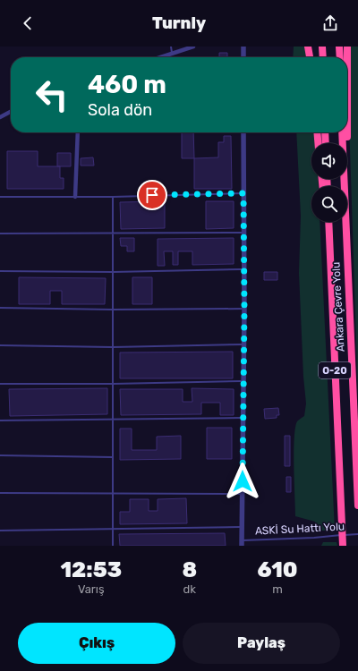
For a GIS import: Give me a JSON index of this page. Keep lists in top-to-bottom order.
{
  "streets": {
    "highway": ["Ankara Çevre Yolu", "O-20"],
    "lane": ["ASKİ Su Hattı Yolu"]
  },
  "page": {
    "header": "Turnly",
    "turn": ["460 m", "Sola dön"],
    "eta": [
      "12:53",
      "Varış",
      "8",
      "dk",
      "610",
      "m"
    ],
    "buttons": ["Çıkış", "Paylaş"]
  }
}
